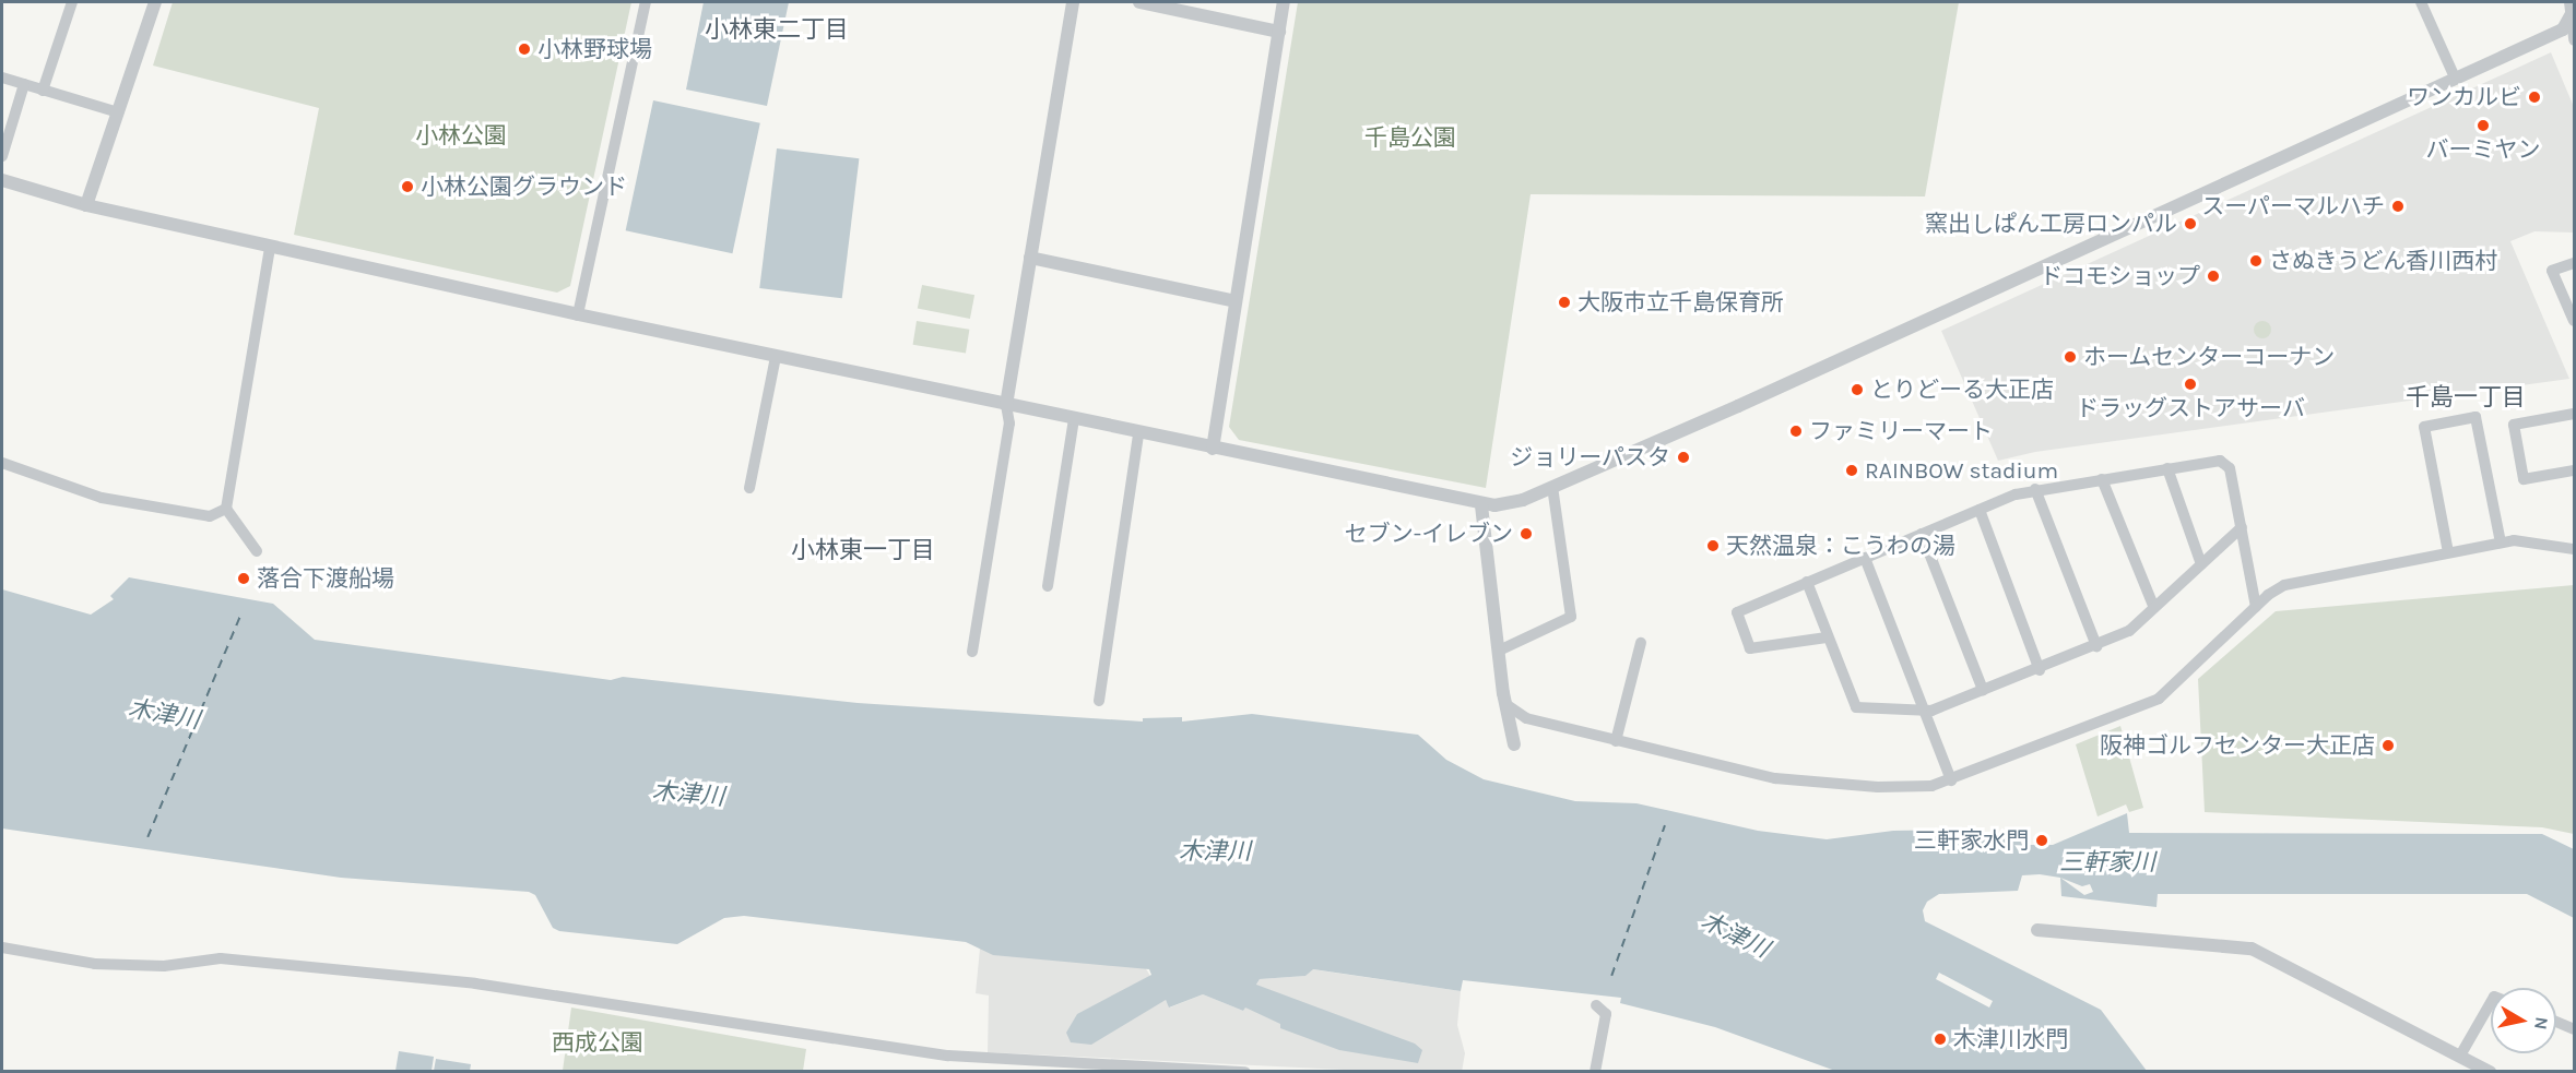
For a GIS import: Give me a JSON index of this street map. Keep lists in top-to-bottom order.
{
  "districts": ["小林東二丁目", "千島一丁目", "小林東一丁目"],
  "water": ["木津川", "三軒家川"],
  "parks": ["小林公園", "千島公園", "西成公園"],
  "places": [
    "小林野球場",
    "ワンカルビ",
    "バーミヤン",
    "小林公園グラウンド",
    "スーパーマルハチ",
    "窯出しぱん工房ロンパル",
    "さぬきうどん香川西村",
    "ドコモショップ",
    "大阪市立千島保育所",
    "ホームセンターコーナン",
    "ドラッグストアサーバ",
    "とりどーる大正店",
    "ファミリーマート",
    "ジョリーパスタ",
    "RAINBOW stadium",
    "セブン-イレブン",
    "天然温泉：こうわの湯",
    "落合下渡船場",
    "阪神ゴルフセンター大正店",
    "三軒家水門",
    "木津川水門"
  ],
  "north": "right"
}
